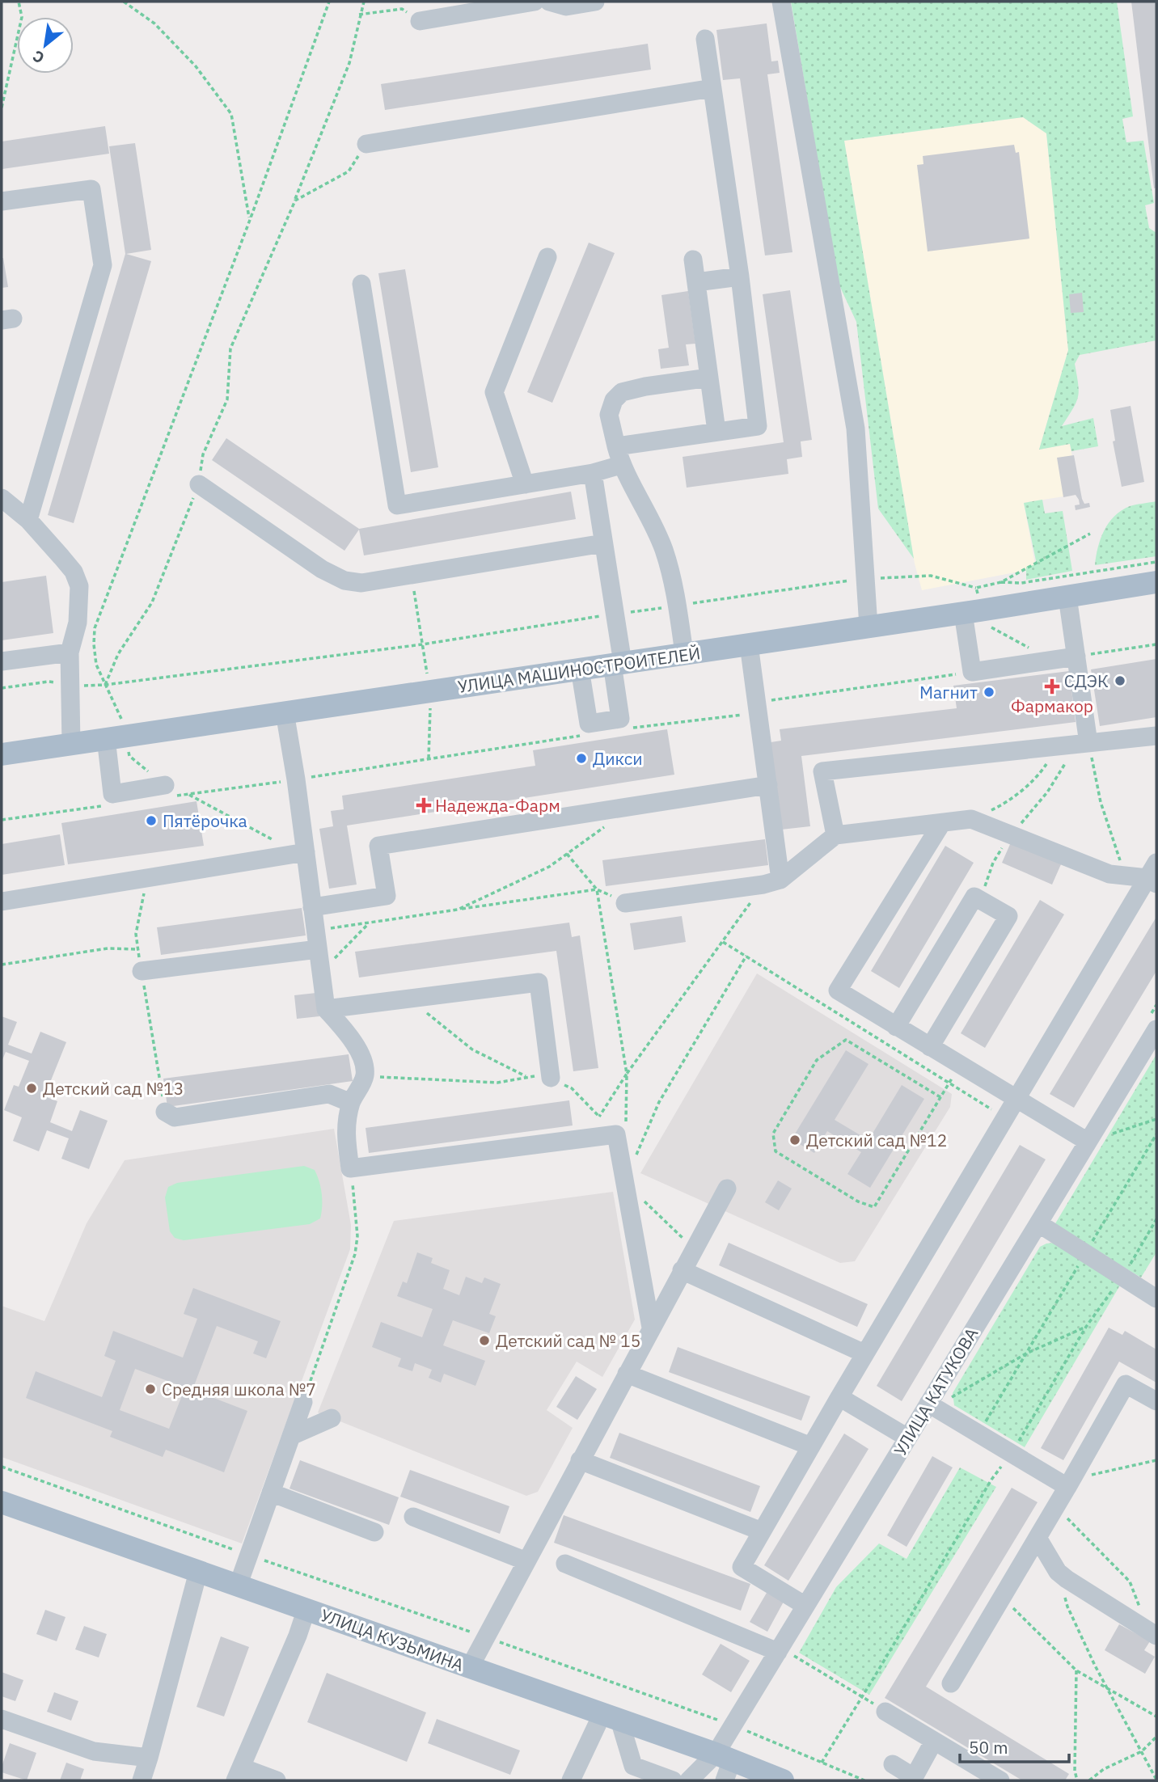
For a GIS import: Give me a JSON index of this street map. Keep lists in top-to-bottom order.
{
  "streets": {
    "main road": ["УЛИЦА МАШИНОСТРОИТЕЛЕЙ", "УЛИЦА КУЗЬМИНА"],
    "street": ["УЛИЦА КАТУКОВА"]
  },
  "crossings": [
    ["УЛИЦА КАТУКОВА", "УЛИЦА КУЗЬМИНА"]
  ],
  "places": {
    "other": [
      "СДЭК",
      "Магнит",
      "Дикси",
      "Пятёрочка",
      "Детский сад №13",
      "Детский сад №12",
      "Детский сад № 15",
      "Средняя школа №7"
    ],
    "health": ["Фармакор", "Надежда-Фарм"]
  },
  "scale_bar": "50 m",
  "north": "bottom left"
}
